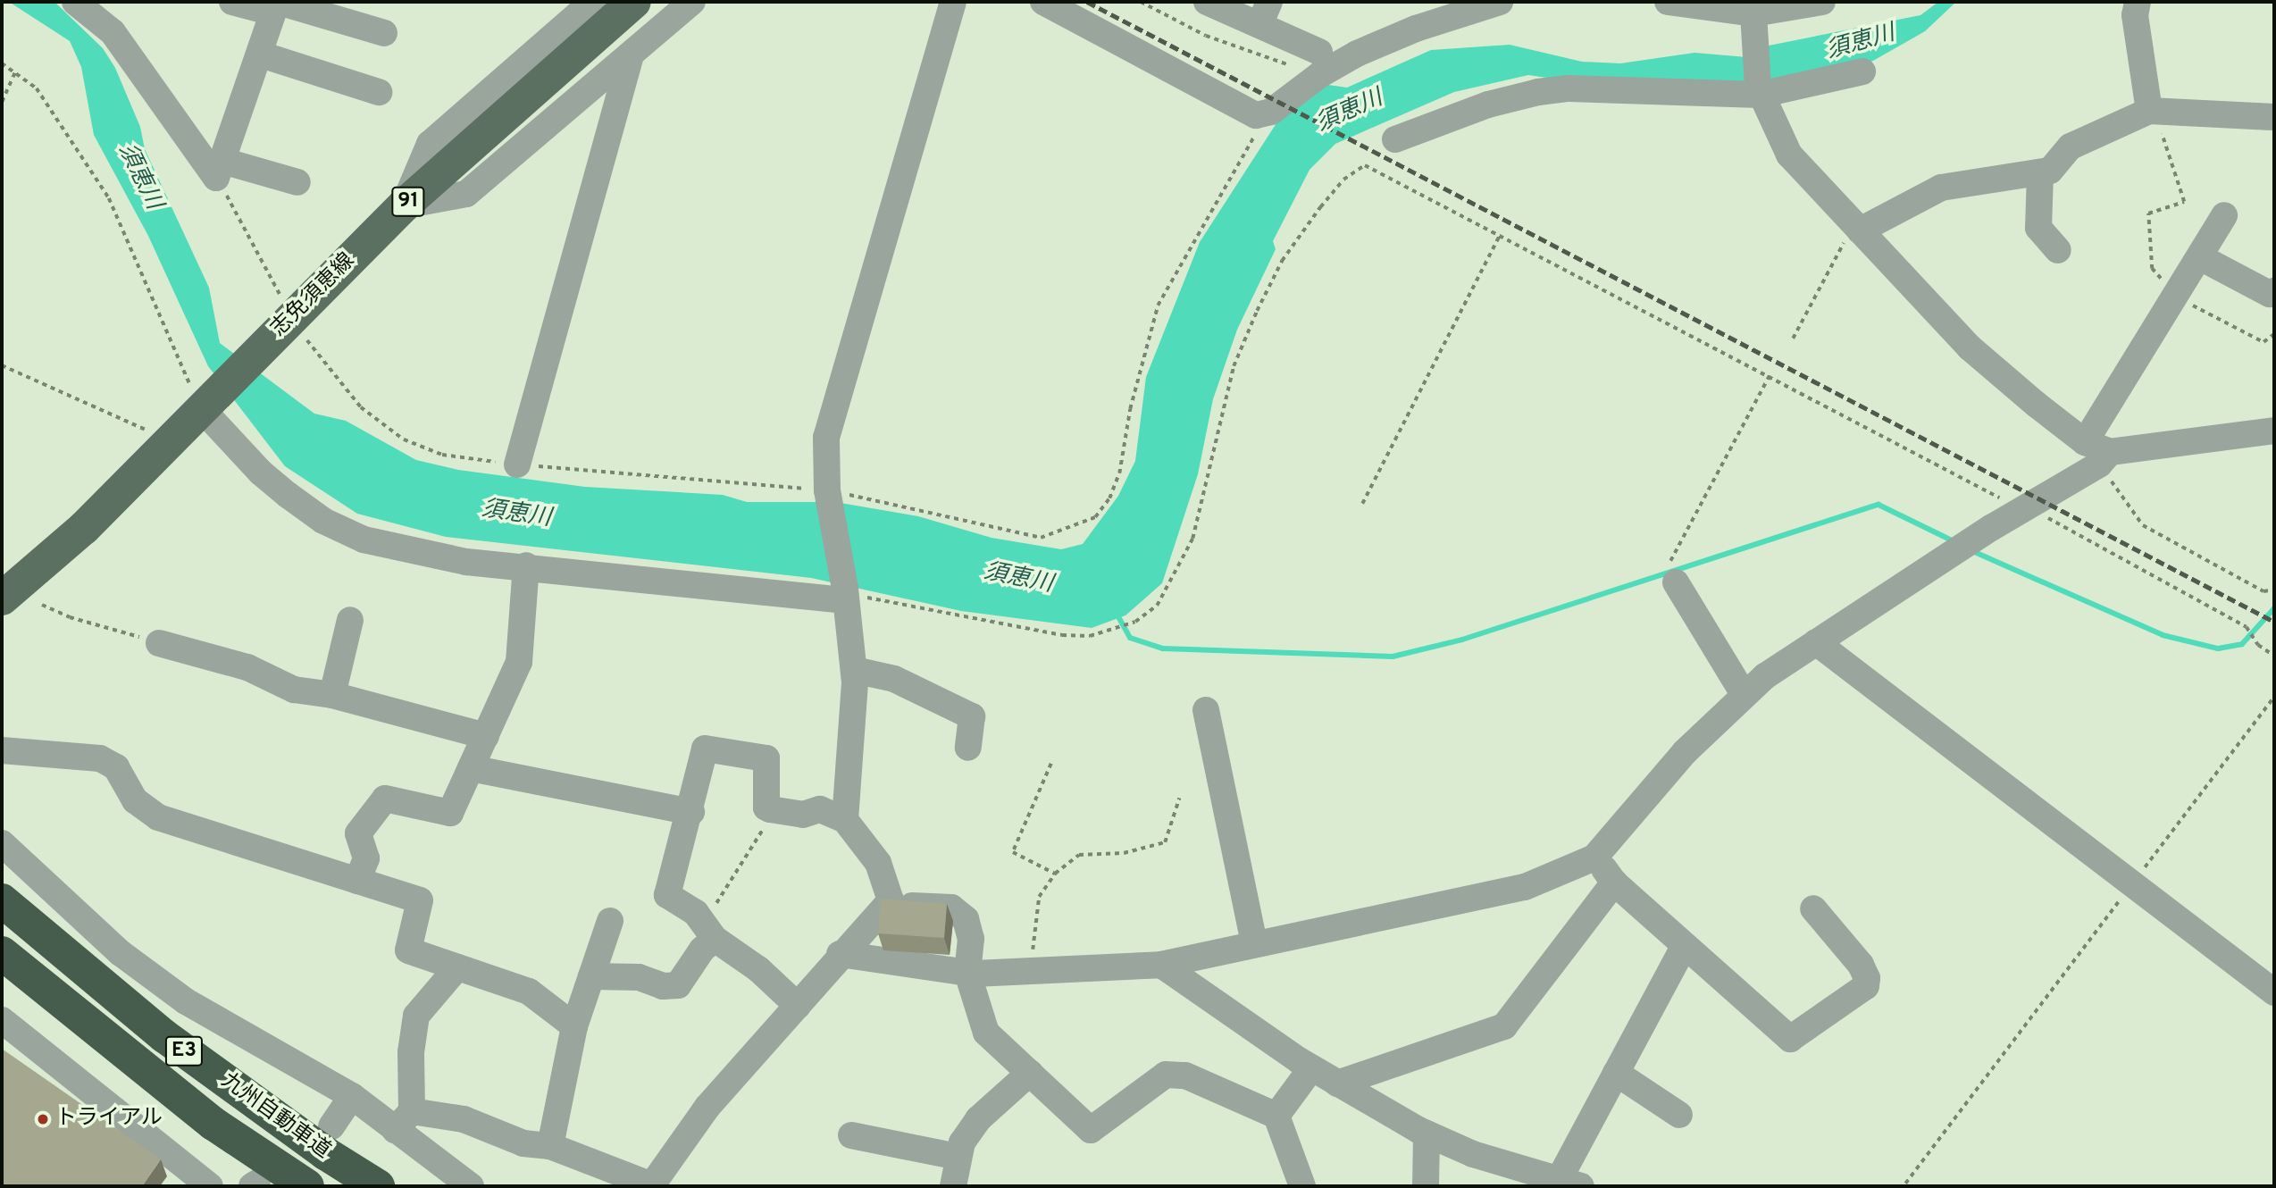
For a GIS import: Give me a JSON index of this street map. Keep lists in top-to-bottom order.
{
  "streets": {
    "highway": ["E3", "九州自動車道"],
    "main road": ["91", "志免須恵線"]
  },
  "water": ["須恵川"],
  "places": ["トライアル"]
}
